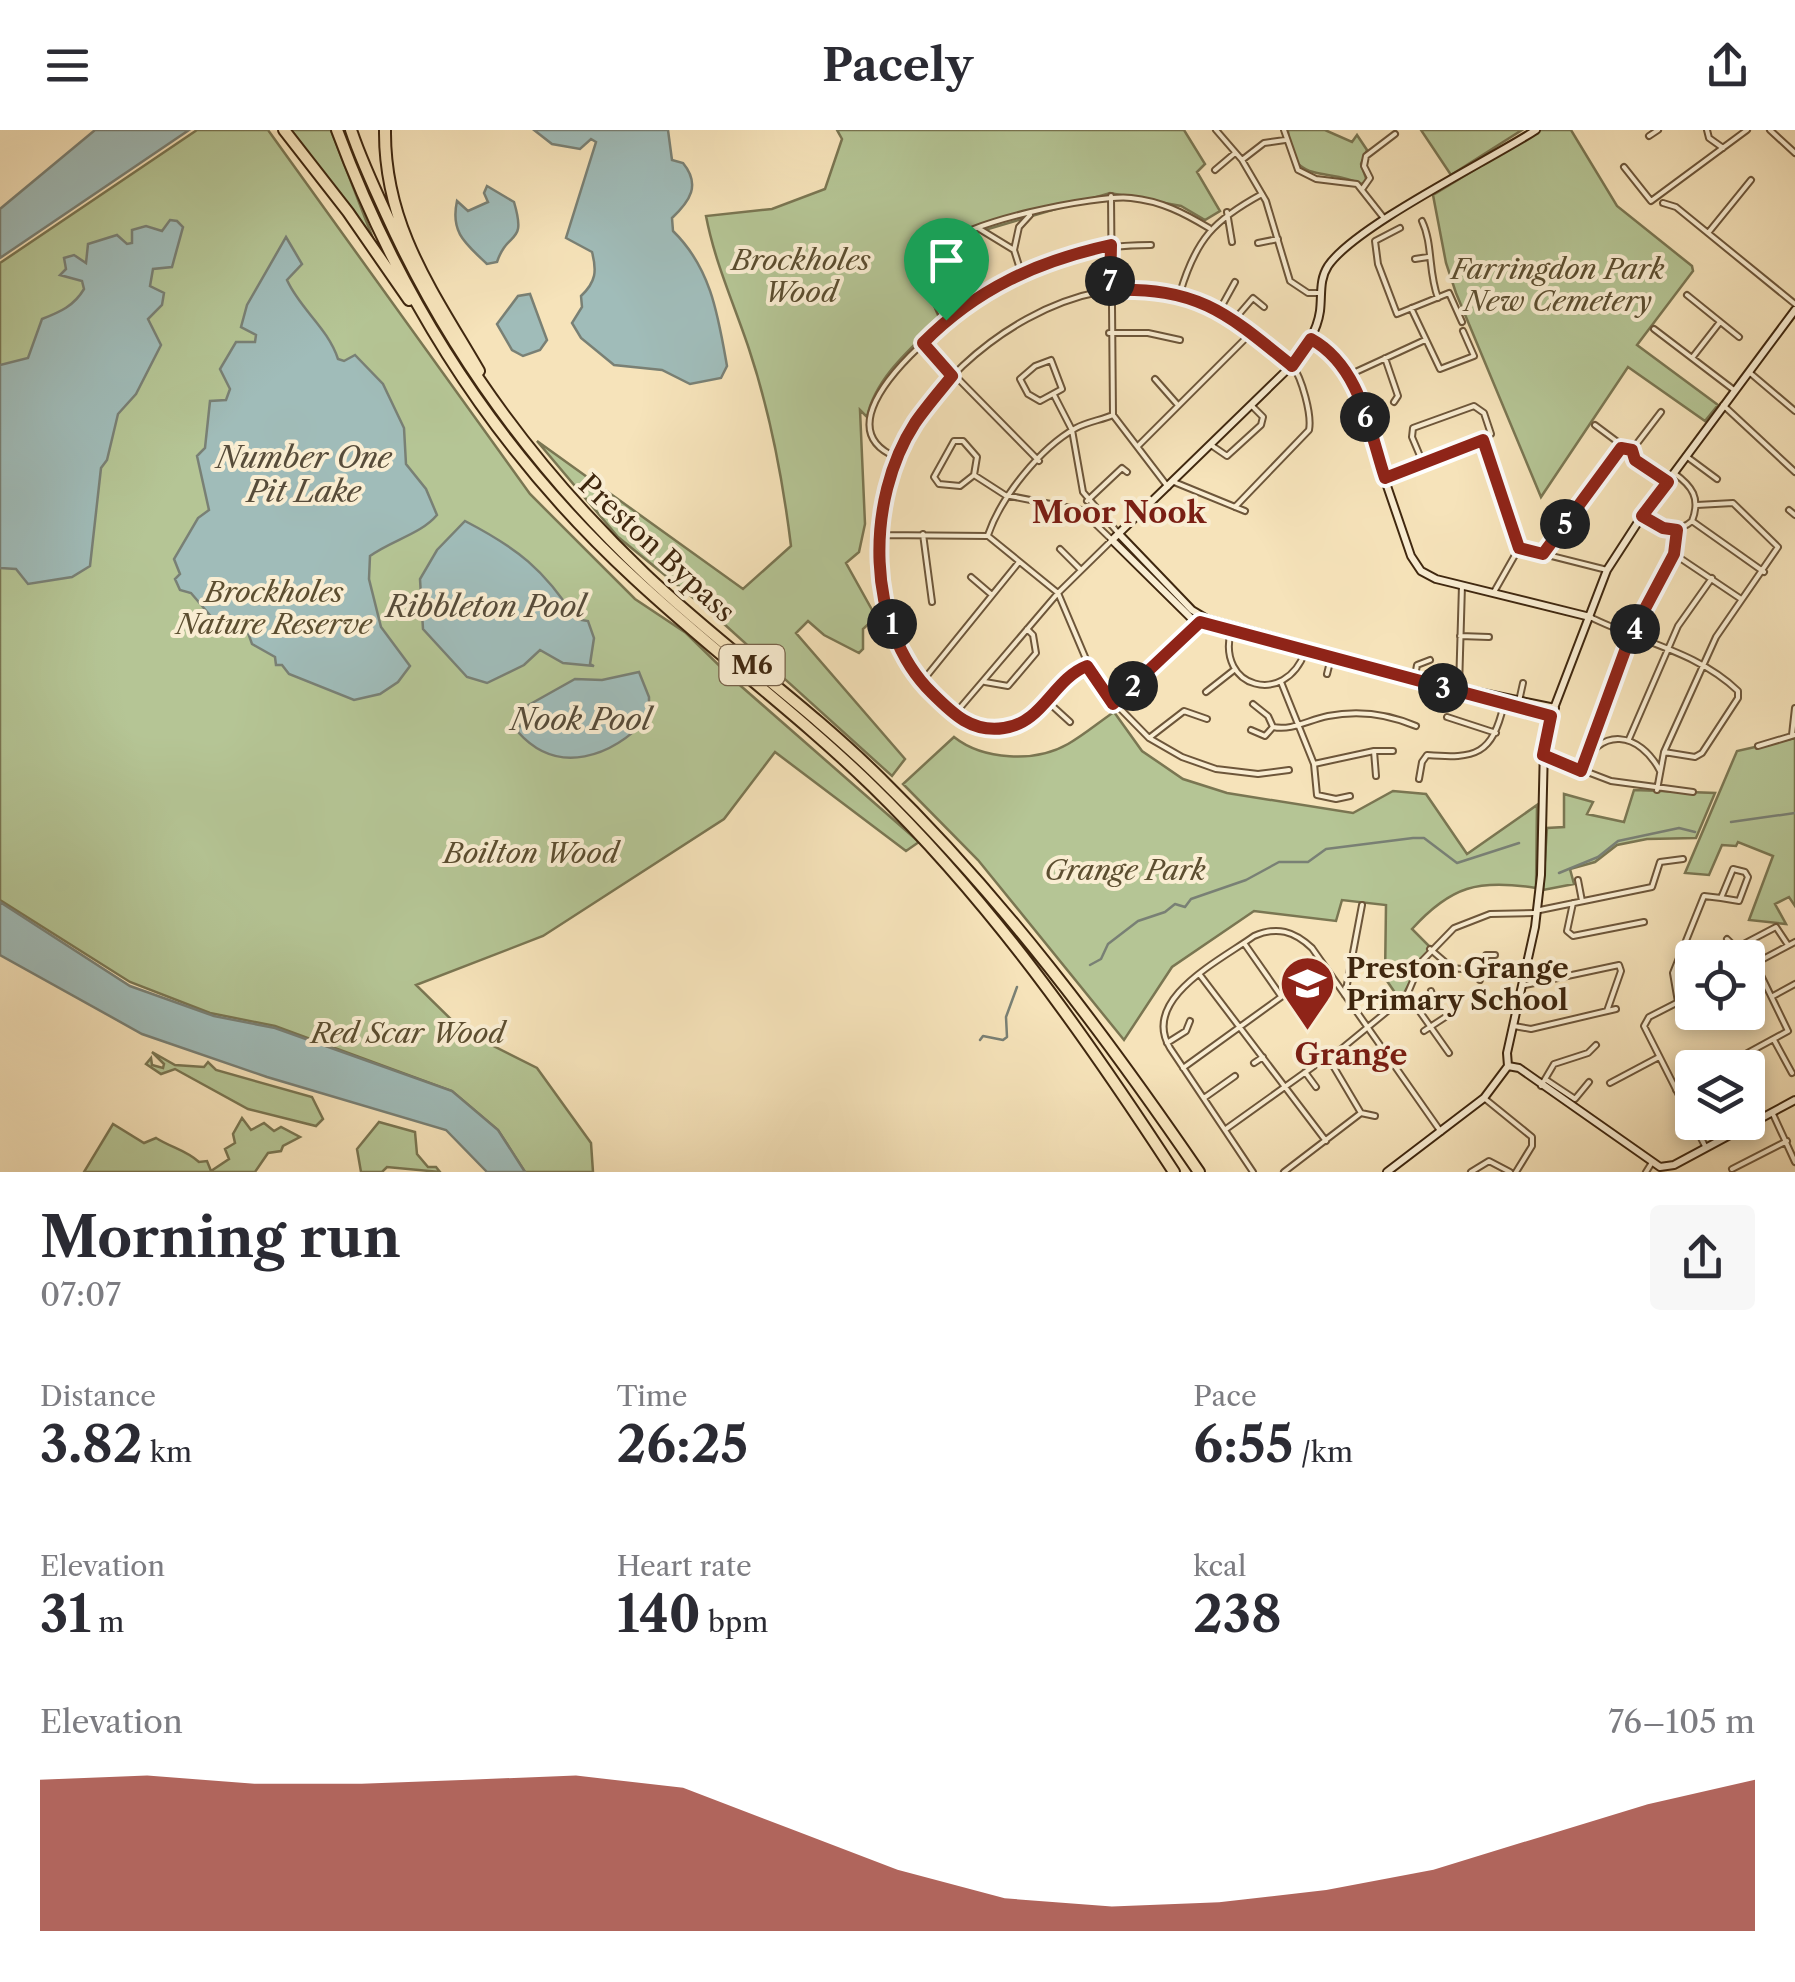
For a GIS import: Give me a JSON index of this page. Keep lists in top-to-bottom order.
{
  "streets": {
    "highway": ["Preston Bypass", "M6"]
  },
  "districts": ["Moor Nook", "Grange"],
  "water": ["Number One Pit Lake", "Ribbleton Pool", "Nook Pool"],
  "parks": [
    "Brockholes Wood",
    "Farringdon Park New Cemetery",
    "Brockholes Nature Reserve",
    "Boilton Wood",
    "Grange Park",
    "Red Scar Wood"
  ],
  "places": {
    "school or university": ["Preston Grange Primary School"]
  },
  "page": {
    "header": "Pacely",
    "pins": [
      "7",
      "6",
      "5",
      "1",
      "4",
      "2",
      "3"
    ],
    "heading": ["Morning run", "07:07"],
    "stats": [
      ["Distance", "3.82 km"],
      ["Time", "26:25"],
      ["Pace", "6:55 /km"],
      ["Elevation", "31 m"],
      ["Heart rate", "140 bpm"],
      ["kcal", "238"]
    ],
    "chart": ["Elevation", "76–105 m"]
  }
}
